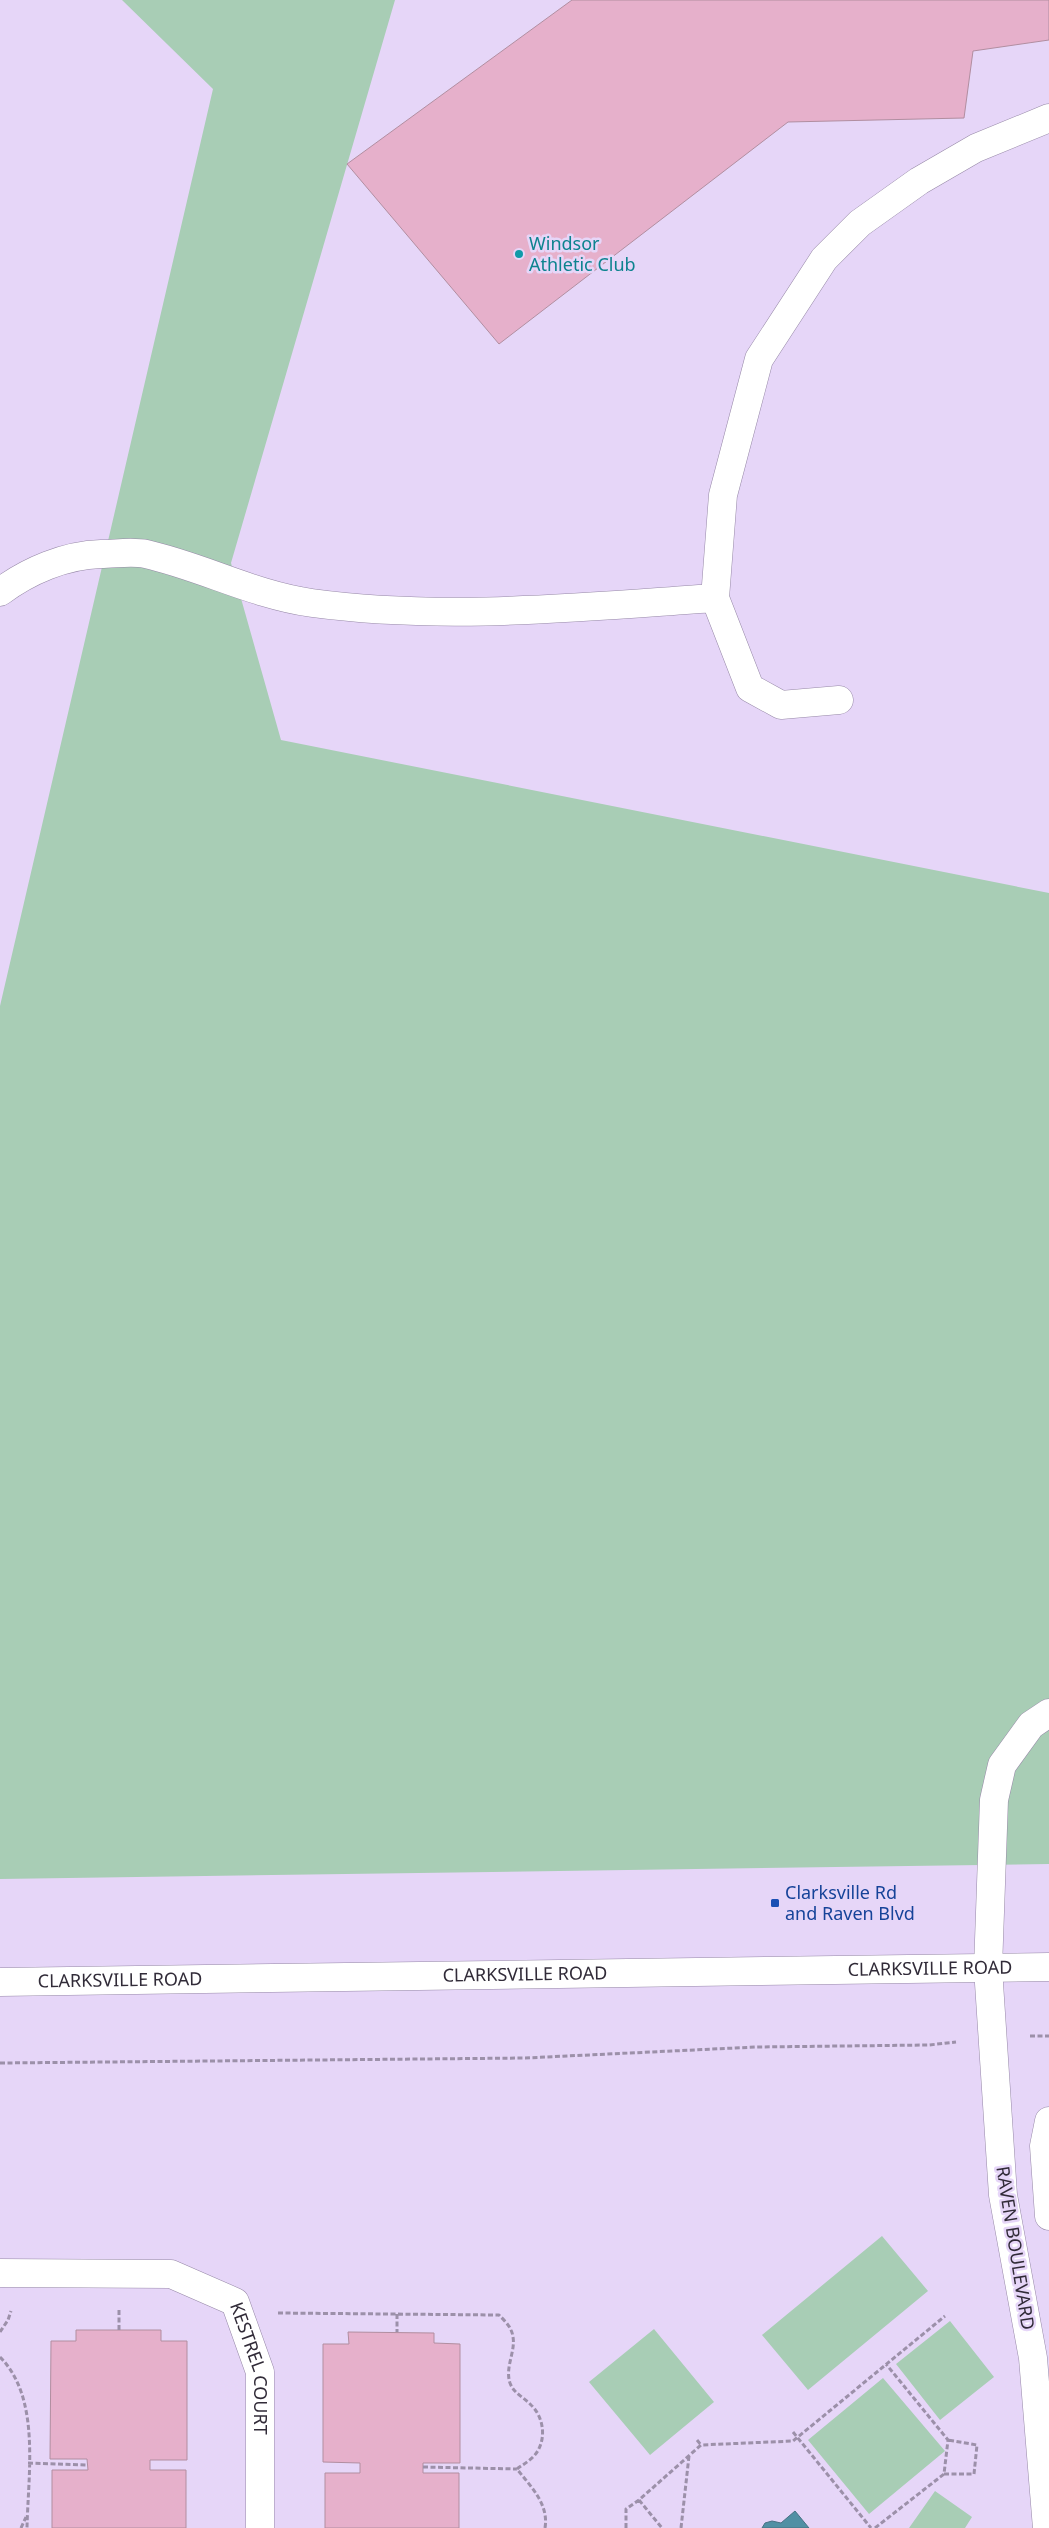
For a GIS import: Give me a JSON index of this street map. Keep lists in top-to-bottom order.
{
  "streets": {
    "street": ["CLARKSVILLE ROAD", "RAVEN BOULEVARD", "KESTREL COURT"]
  },
  "crossings": [
    ["CLARKSVILLE ROAD", "RAVEN BOULEVARD"]
  ],
  "places": {
    "other": ["Windsor Athletic Club"],
    "transit": ["Clarksville Rd and Raven Blvd"]
  }
}
